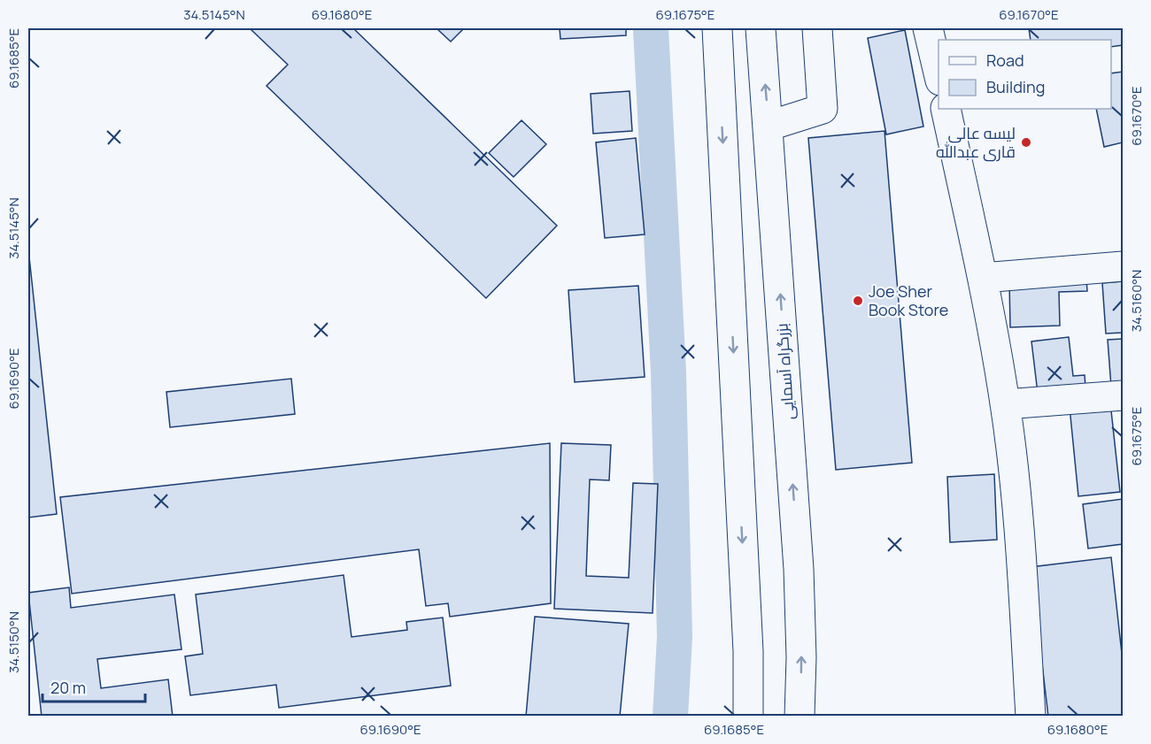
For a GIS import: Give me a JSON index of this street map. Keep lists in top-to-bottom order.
{
  "streets": {
    "main road": ["بزرگراه آسمایی"]
  },
  "places": ["لیسه عالی قاری عبدالله", "Joe Sher Book Store"],
  "legend": ["Road", "Building"],
  "scale_bar": "20 m",
  "coordinates": [
    "34.5145°N",
    "69.1680°E",
    "69.1675°E",
    "69.1670°E",
    "69.1685°E",
    "34.5160°N",
    "69.1690°E",
    "34.5150°N"
  ]
}
